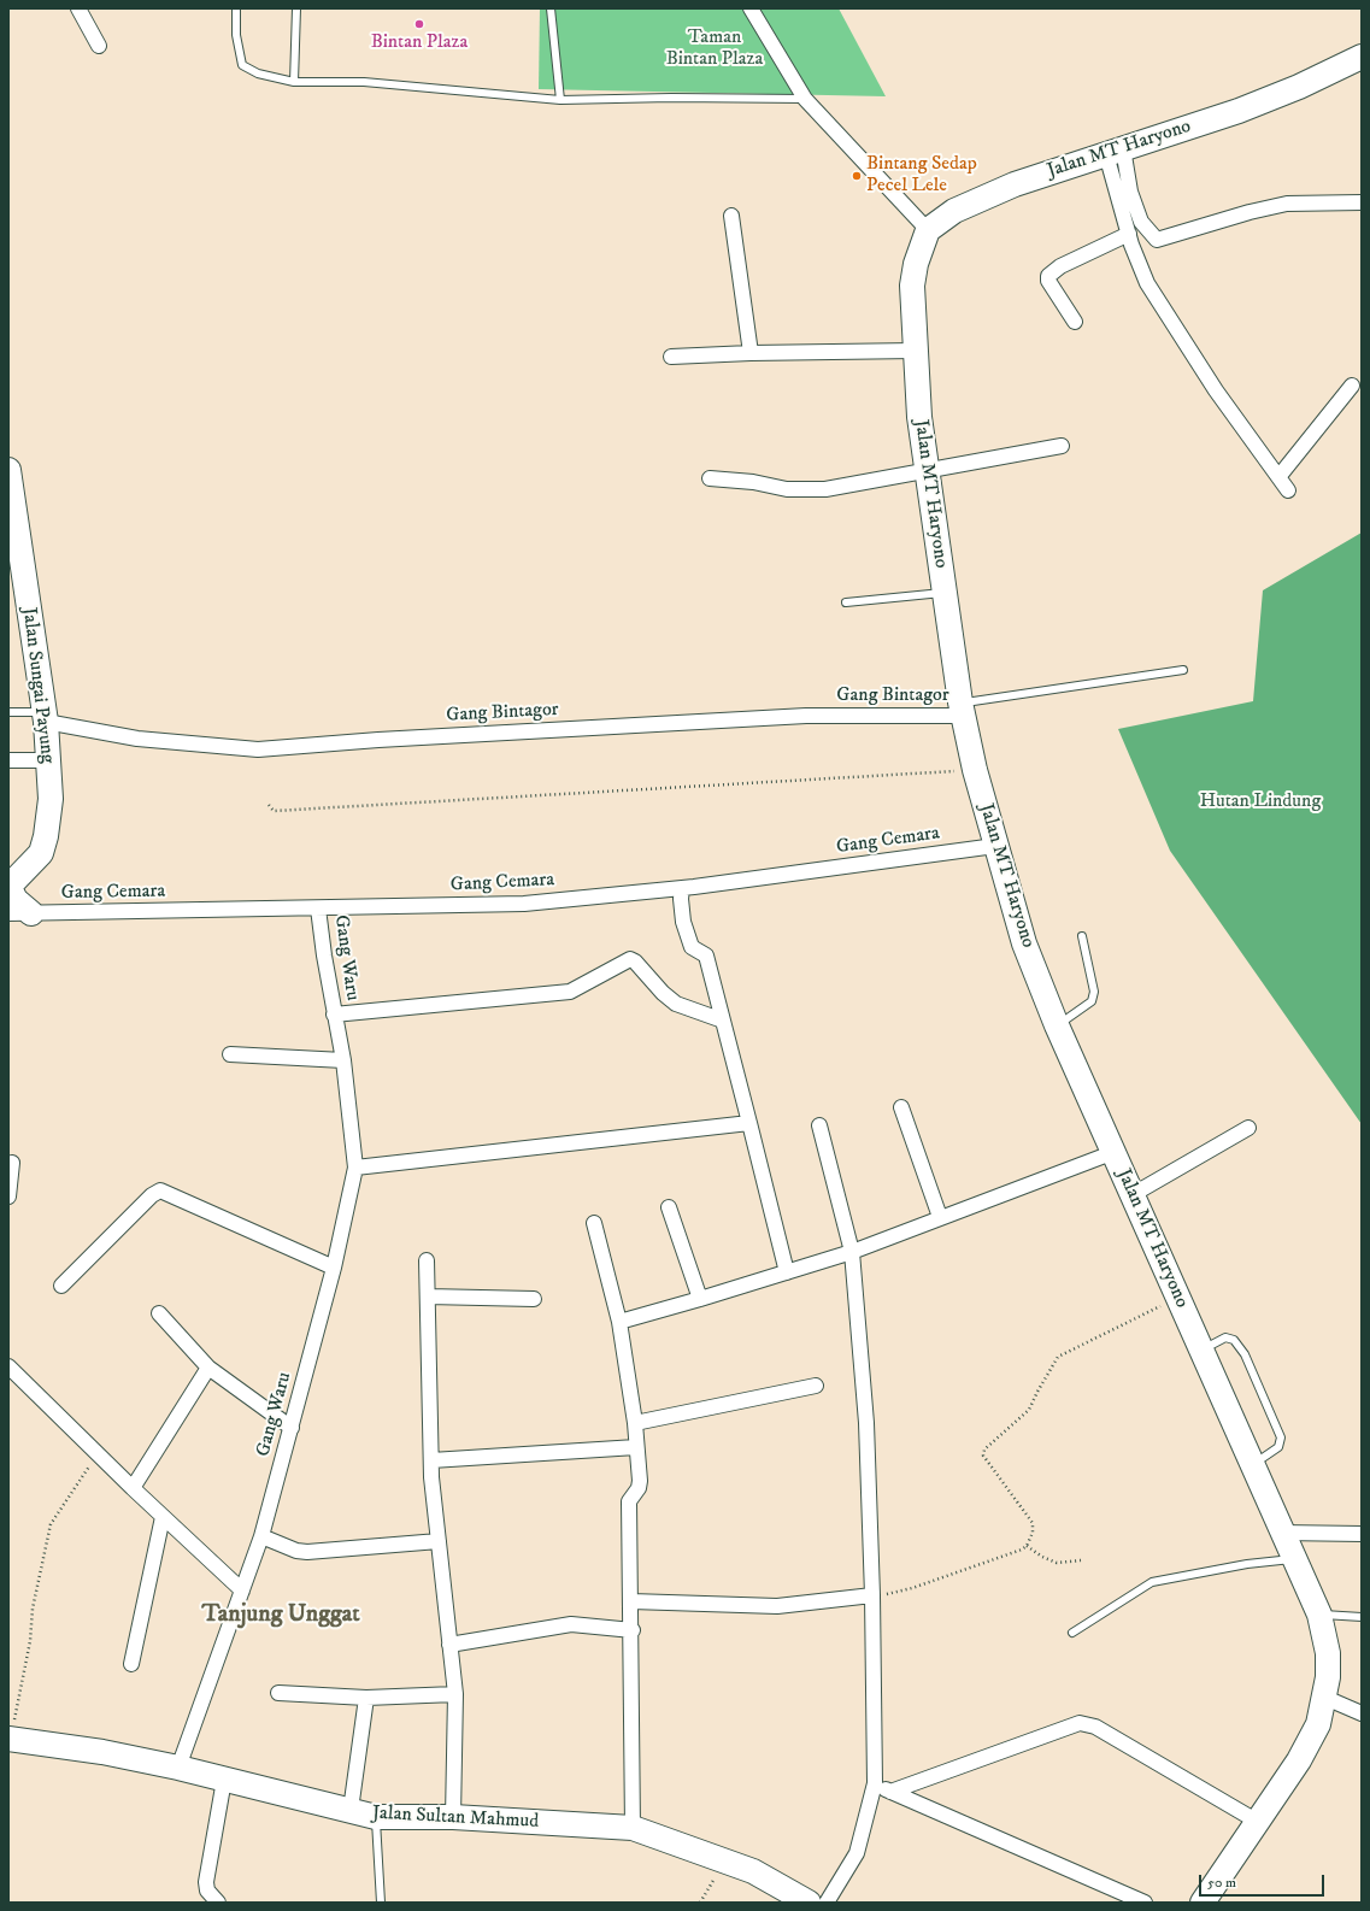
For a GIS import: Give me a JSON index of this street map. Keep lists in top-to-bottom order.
{
  "streets": {
    "main road": ["Jalan MT Haryono", "Jalan Sungai Payung", "Jalan Sultan Mahmud"],
    "street": ["Gang Bintagor", "Gang Cemara", "Gang Waru"]
  },
  "crossings": [
    ["Jalan MT Haryono", "Gang Bintagor"],
    ["Jalan MT Haryono", "Gang Cemara"],
    ["Jalan Sungai Payung", "Gang Bintagor"],
    ["Gang Cemara", "Gang Waru"],
    ["Gang Waru", "Jalan Sultan Mahmud"]
  ],
  "districts": ["Tanjung Unggat"],
  "parks": ["Taman Bintan Plaza", "Hutan Lindung"],
  "places": ["Bintan Plaza", "Bintang Sedap Pecel Lele"],
  "scale_bar": "50 m"
}
